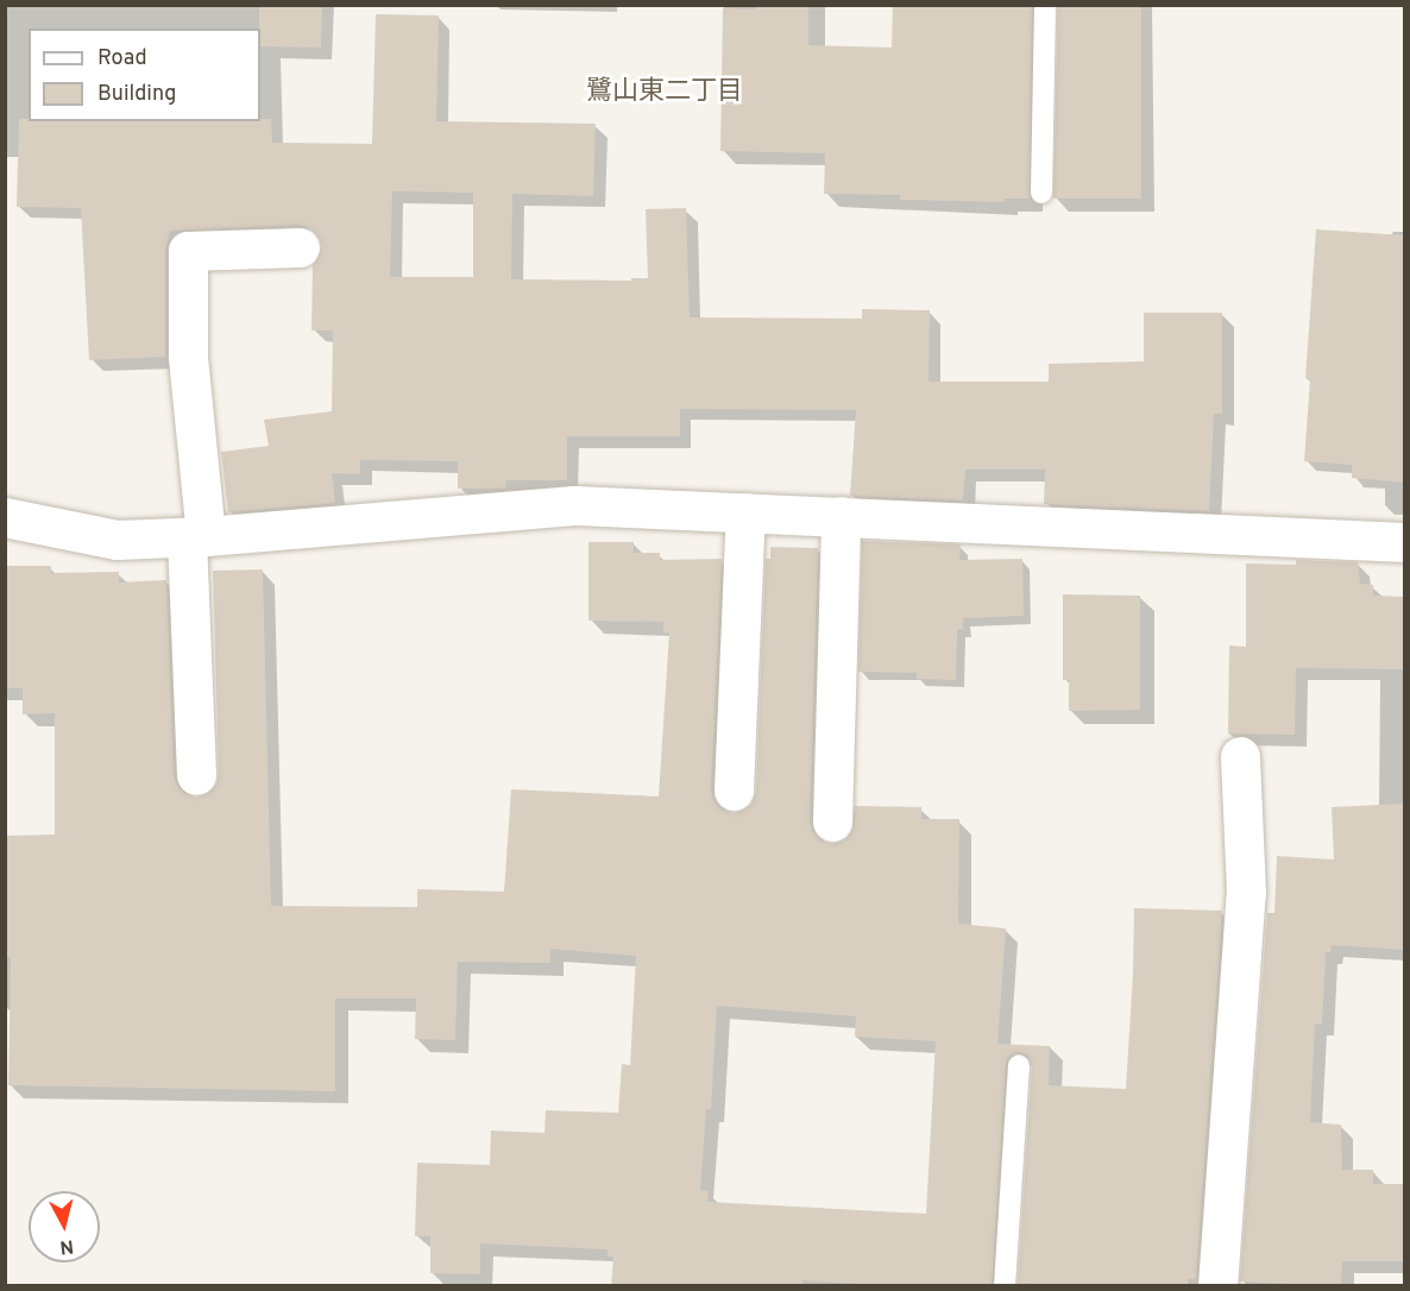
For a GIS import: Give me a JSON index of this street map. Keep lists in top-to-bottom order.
{
  "districts": ["鷺山東二丁目"],
  "legend": ["Road", "Building"],
  "north": "bottom"
}
